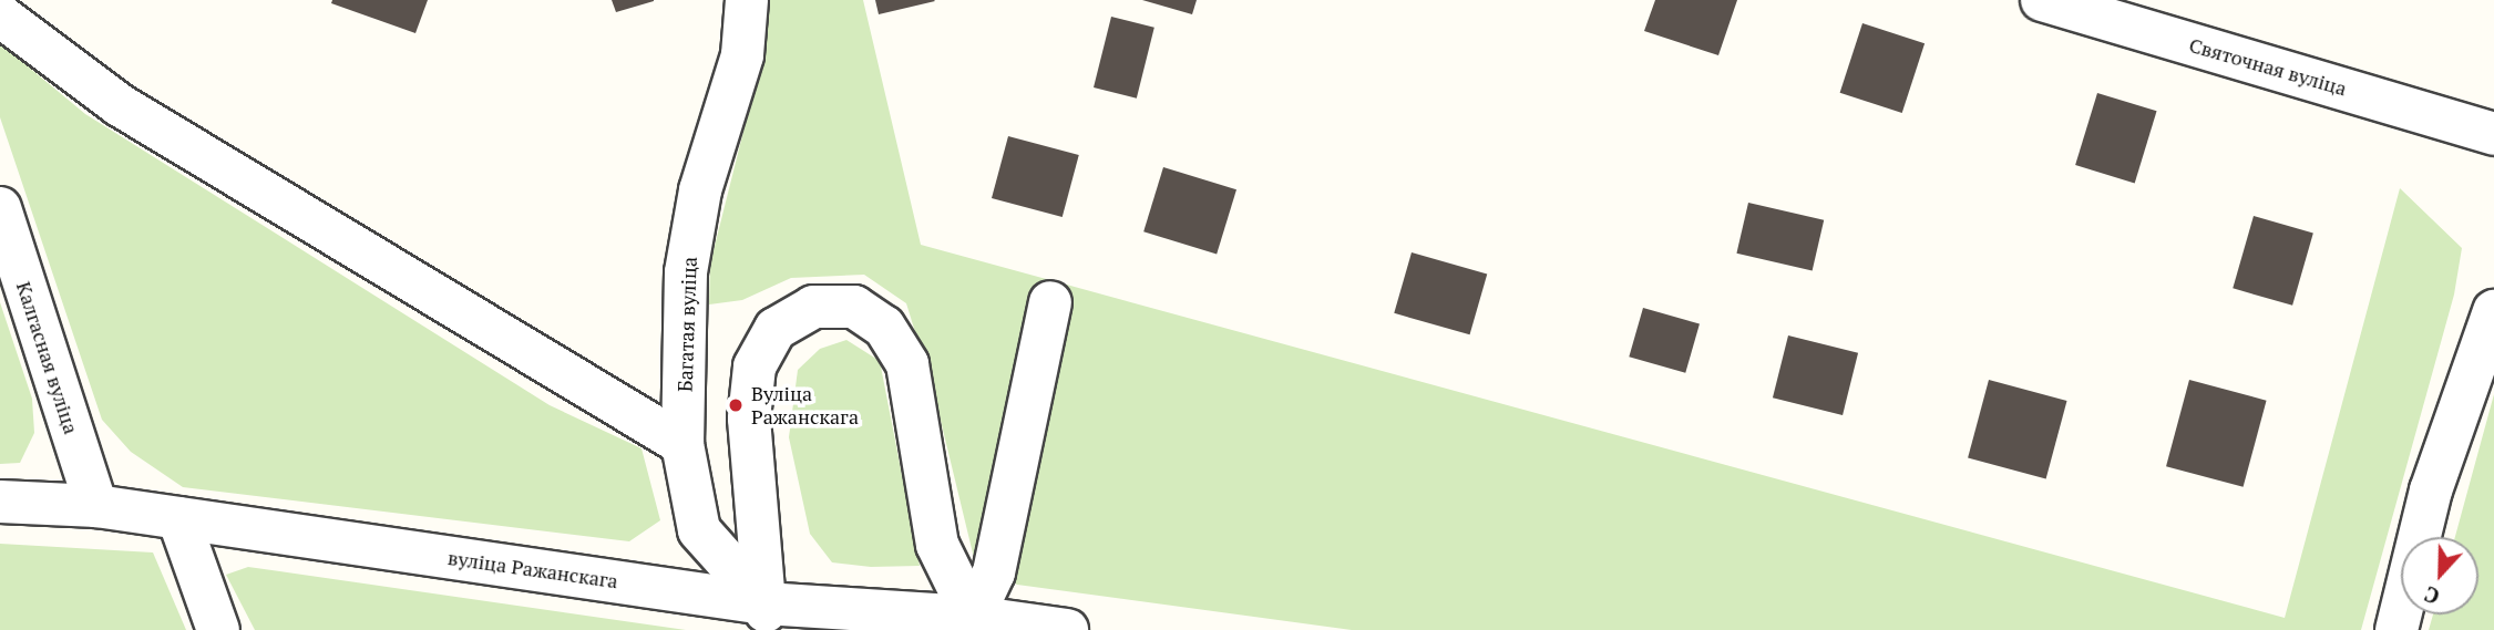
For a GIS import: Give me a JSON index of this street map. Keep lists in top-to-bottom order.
{
  "streets": {
    "street": [
      "Святочная вуліца",
      "Багатая вуліца",
      "Калгасная вуліца",
      "вуліца Ражанскага"
    ]
  },
  "crossings": [
    ["Багатая вуліца", "вуліца Ражанскага"],
    ["Калгасная вуліца", "вуліца Ражанскага"]
  ],
  "places": ["Вуліца Ражанскага"],
  "north": "bottom"
}
